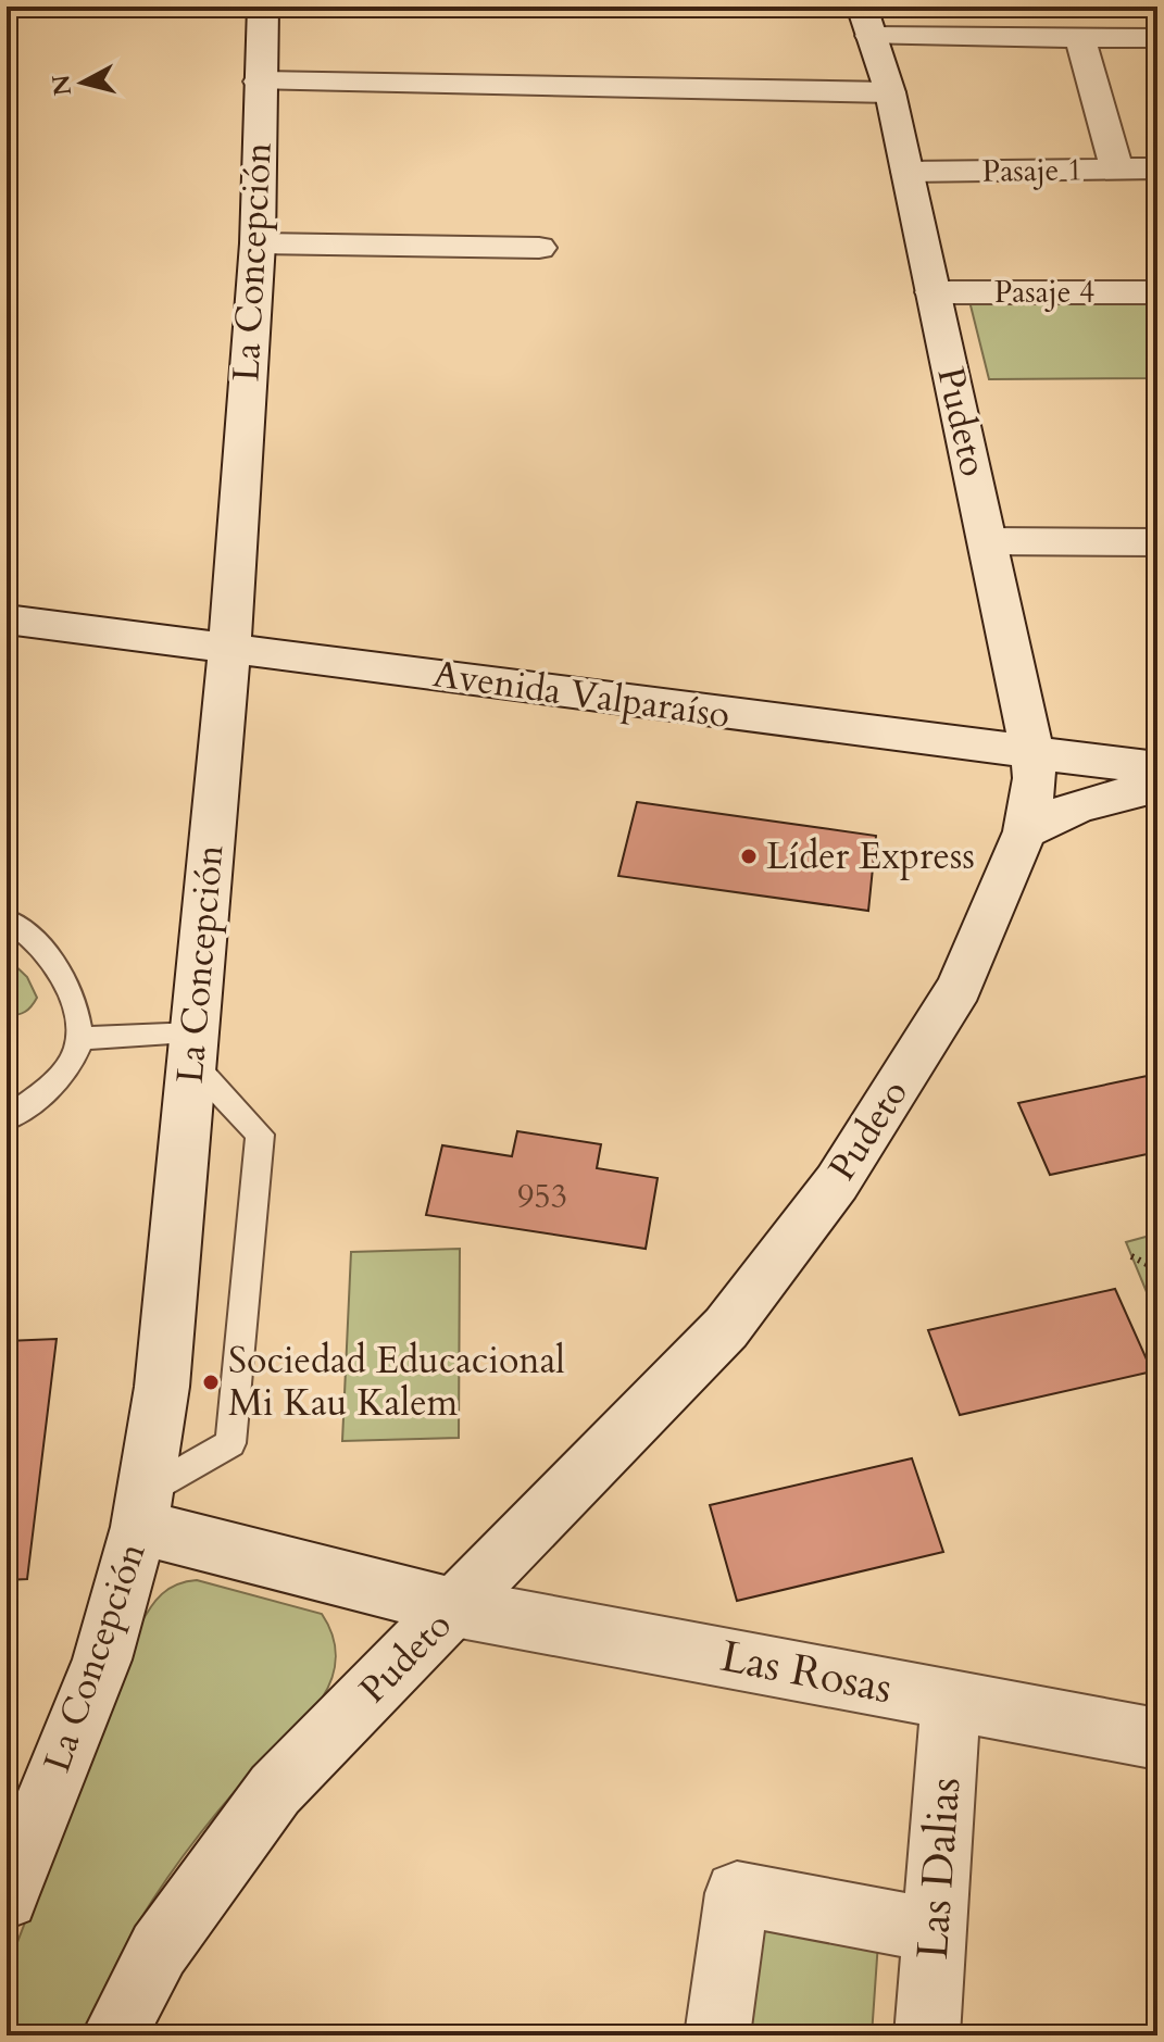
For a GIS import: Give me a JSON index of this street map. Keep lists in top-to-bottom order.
{
  "streets": {
    "main road": [
      "Pasaje 1",
      "La Concepción",
      "Pasaje 4",
      "Pudeto",
      "Avenida Valparaíso",
      "Las Rosas",
      "Las Dalias"
    ]
  },
  "crossings": [
    ["Pasaje 1", "Pudeto"],
    ["La Concepción", "Avenida Valparaíso"],
    ["La Concepción", "Las Rosas"],
    ["Pasaje 4", "Pudeto"],
    ["Pudeto", "Avenida Valparaíso"],
    ["Pudeto", "Las Rosas"],
    ["Las Rosas", "Las Dalias"]
  ],
  "places": ["Líder Express", "Sociedad Educacional Mi Kau Kalem"],
  "house_numbers": ["953"],
  "north": "left"
}
